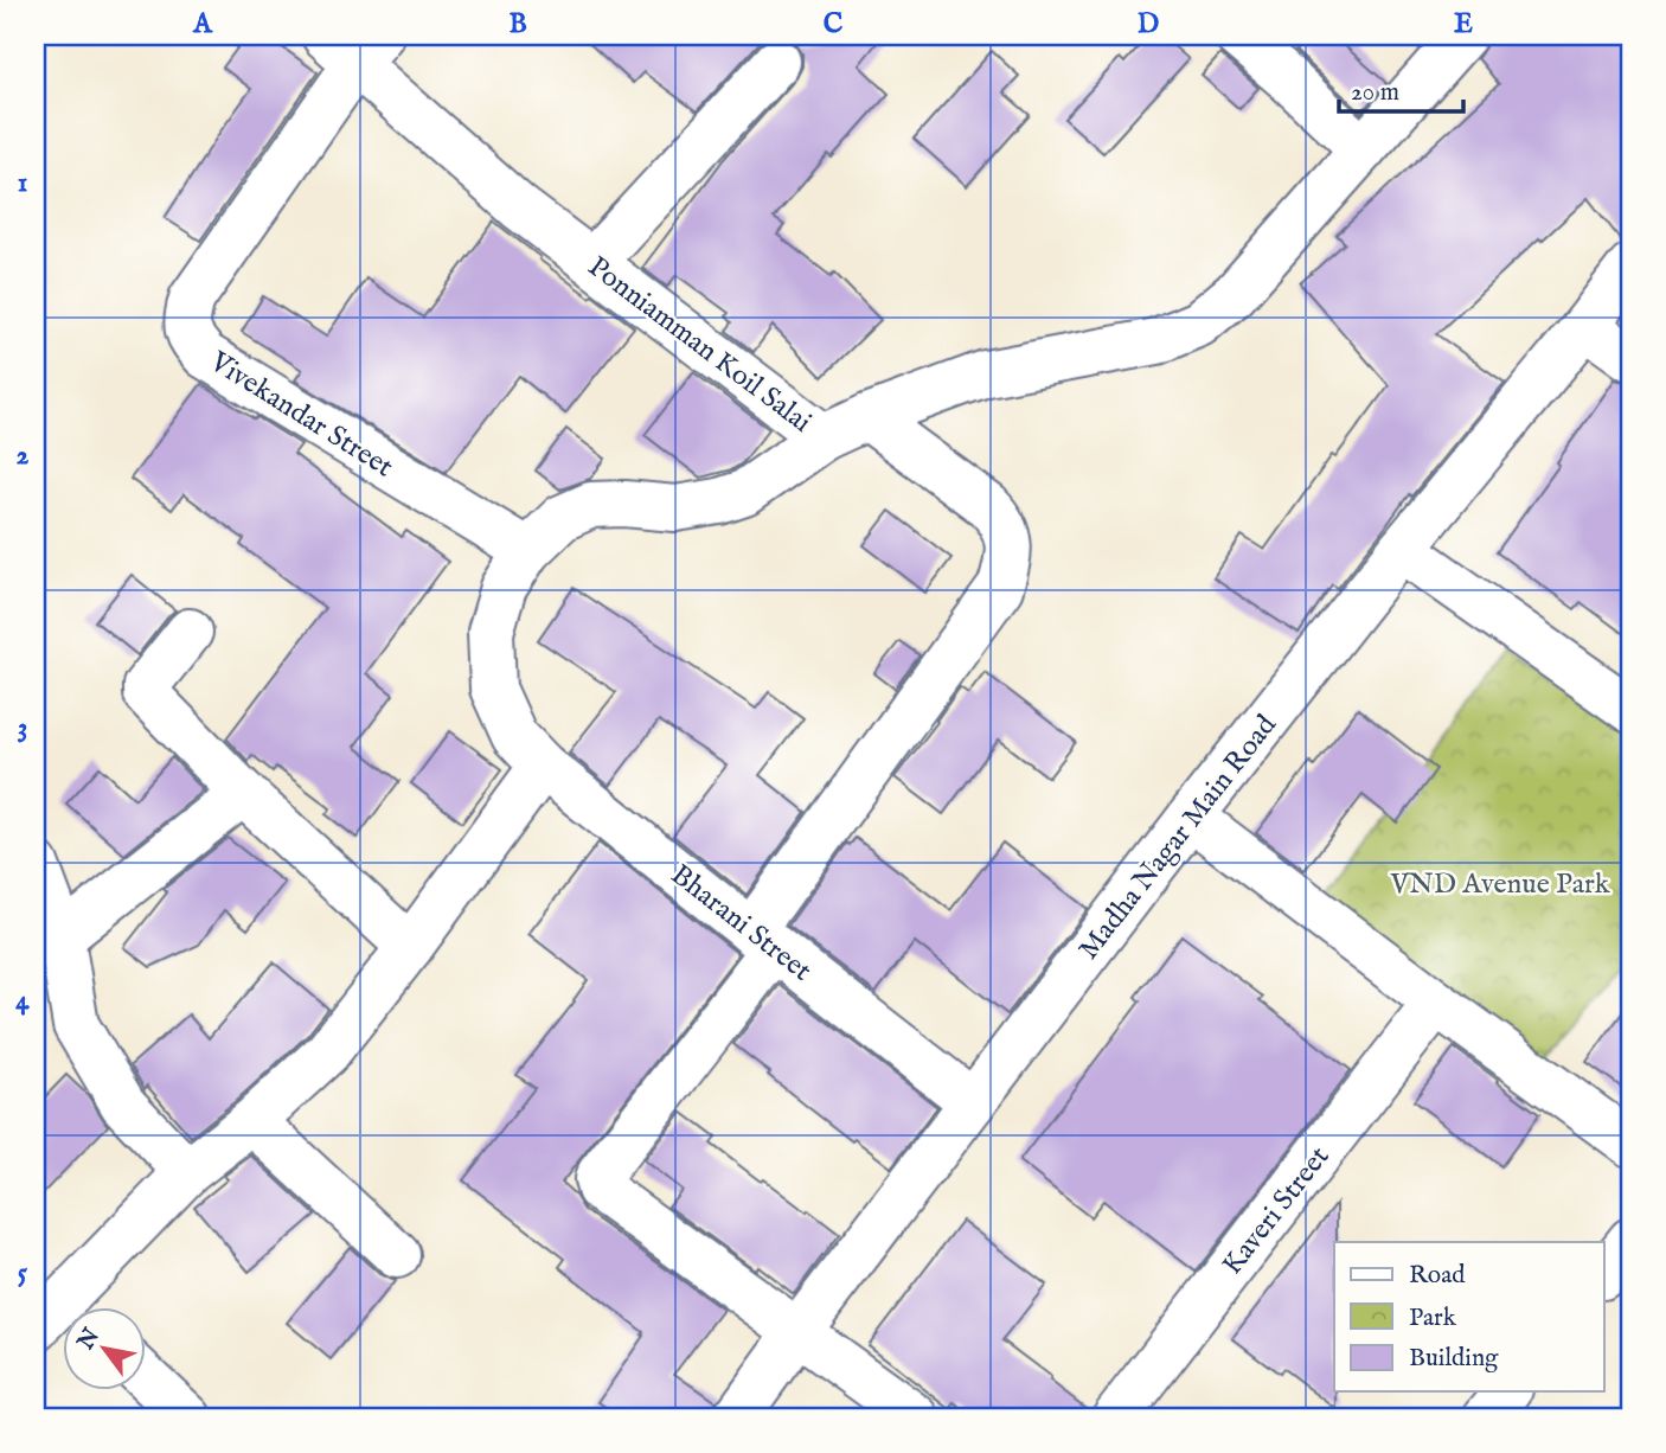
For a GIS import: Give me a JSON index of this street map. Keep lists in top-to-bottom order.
{
  "streets": {
    "street": [
      "Ponniamman Koil Salai",
      "Vivekandar Street",
      "Madha Nagar Main Road",
      "Bharani Street",
      "Kaveri Street"
    ]
  },
  "crossings": [
    ["Ponniamman Koil Salai", "Vivekandar Street"],
    ["Ponniamman Koil Salai", "Bharani Street"],
    ["Madha Nagar Main Road", "Bharani Street"]
  ],
  "parks": ["VND Avenue Park"],
  "legend": ["Road", "Park", "Building"],
  "scale_bar": "20 m",
  "north": "top left",
  "grid": {
    "columns": [
      "A",
      "B",
      "C",
      "D",
      "E"
    ],
    "rows": [
      "1",
      "2",
      "3",
      "4",
      "5"
    ]
  }
}
